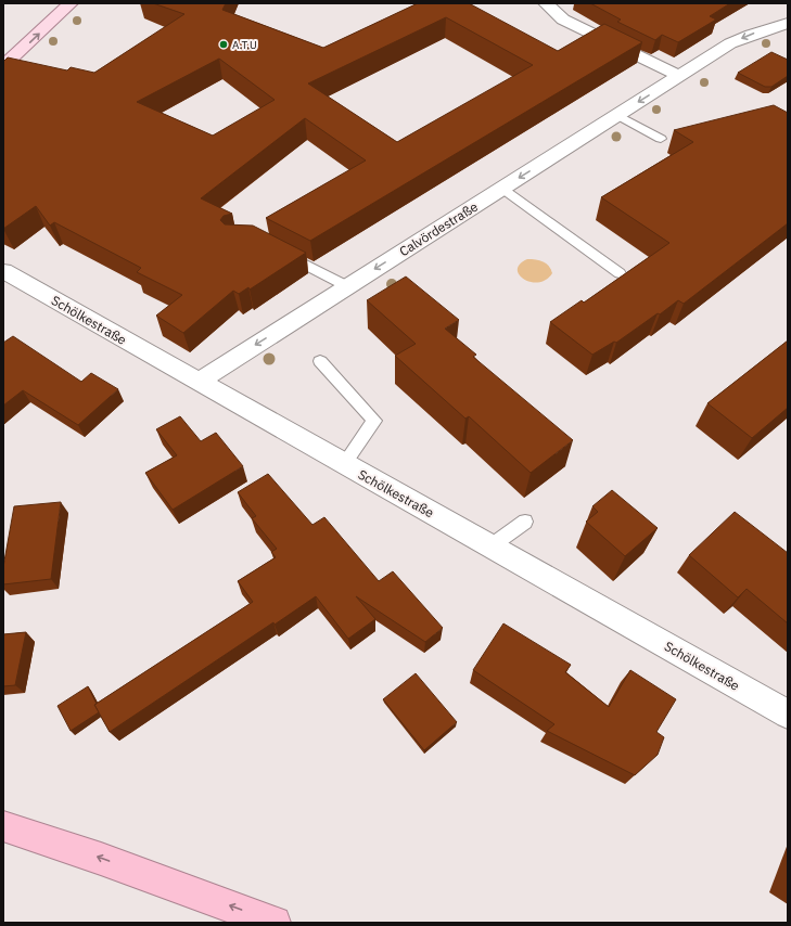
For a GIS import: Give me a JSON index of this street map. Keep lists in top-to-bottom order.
{
  "streets": {
    "street": ["Calvördestraße", "Schölkestraße"]
  },
  "crossings": [
    ["Calvördestraße", "Schölkestraße"]
  ],
  "one_way": ["Calvördestraße"],
  "places": ["A.T.U"]
}
